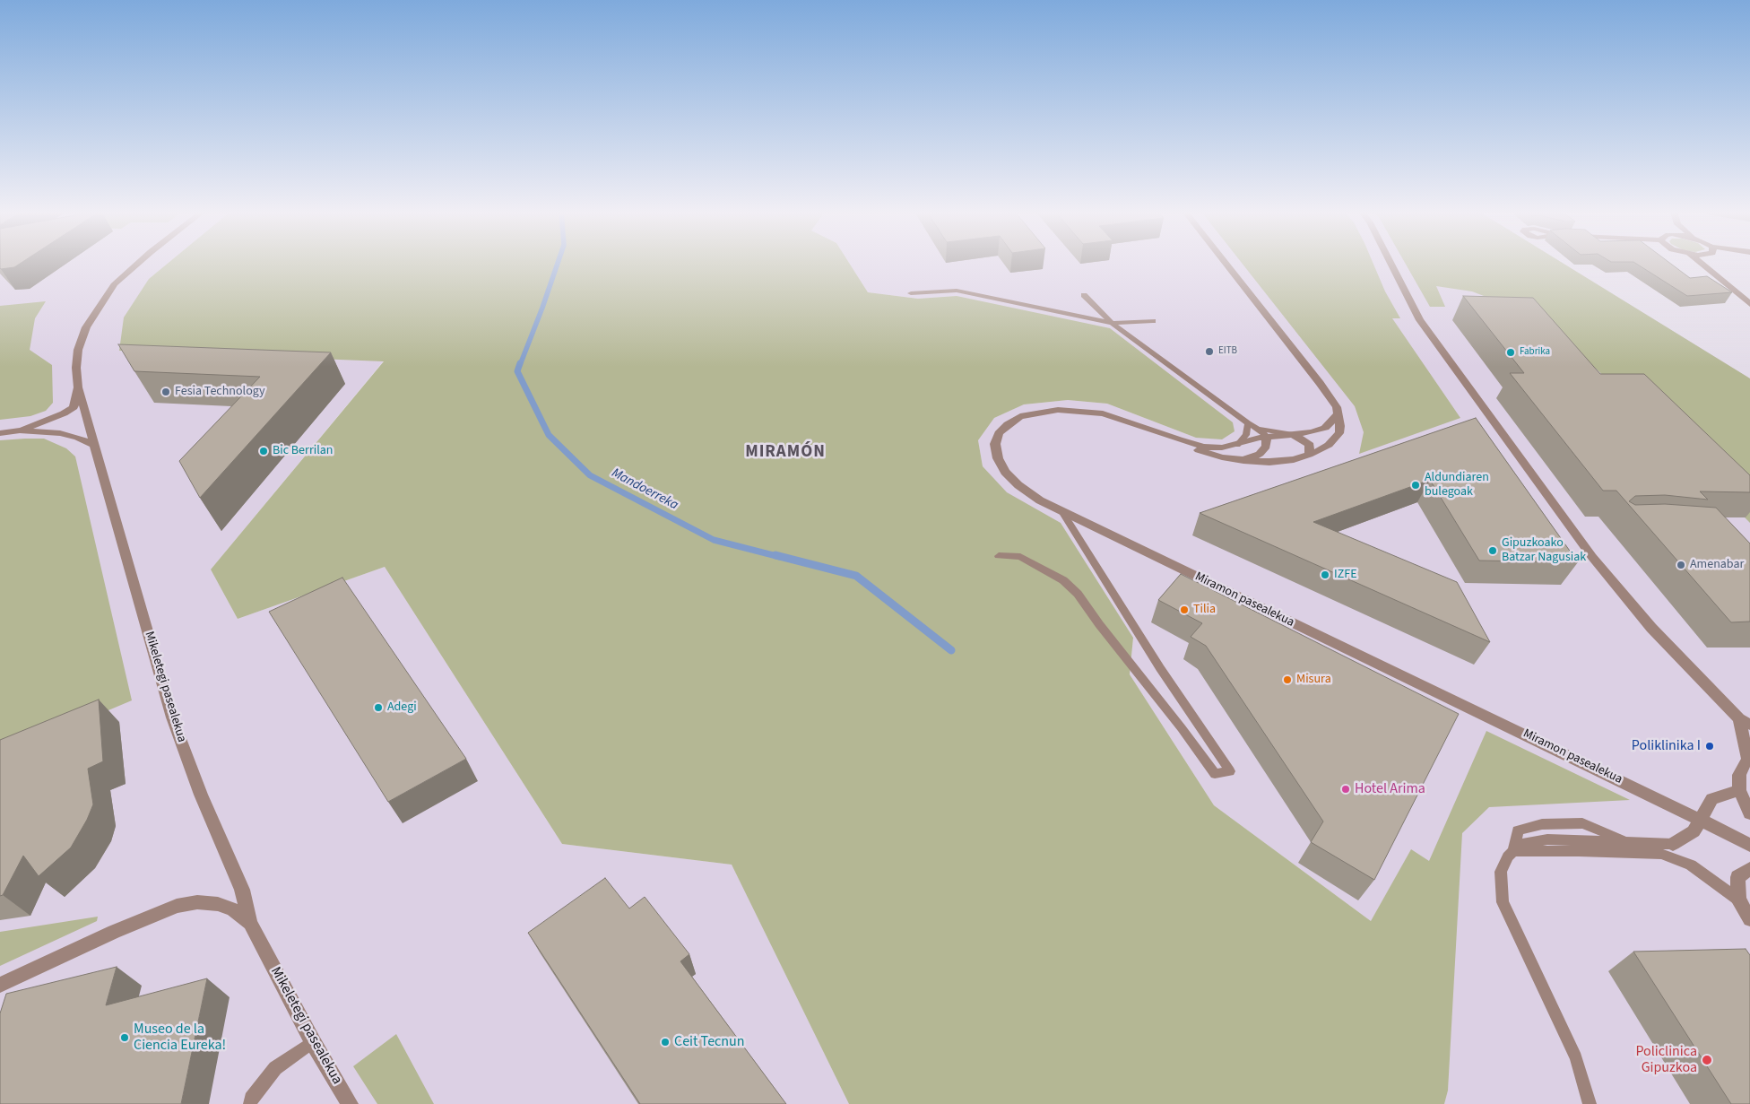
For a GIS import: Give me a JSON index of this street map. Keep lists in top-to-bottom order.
{
  "streets": {
    "street": ["Miramon pasealekua", "Mikeletegi pasealekua"]
  },
  "districts": ["MIRAMÓN"],
  "water": ["Mandoerreka"],
  "places": [
    "EITB",
    "Fabrika",
    "Fesia Technology",
    "Bic Berrilan",
    "Aldundiaren bulegoak",
    "Gipuzkoako Batzar Nagusiak",
    "Amenabar",
    "IZFE",
    "Tilia",
    "Misura",
    "Adegi",
    "Poliklinika I",
    "Hotel Arima",
    "Museo de la Ciencia Eureka!",
    "Ceit Tecnun",
    "Policlinica Gipuzkoa"
  ]
}
